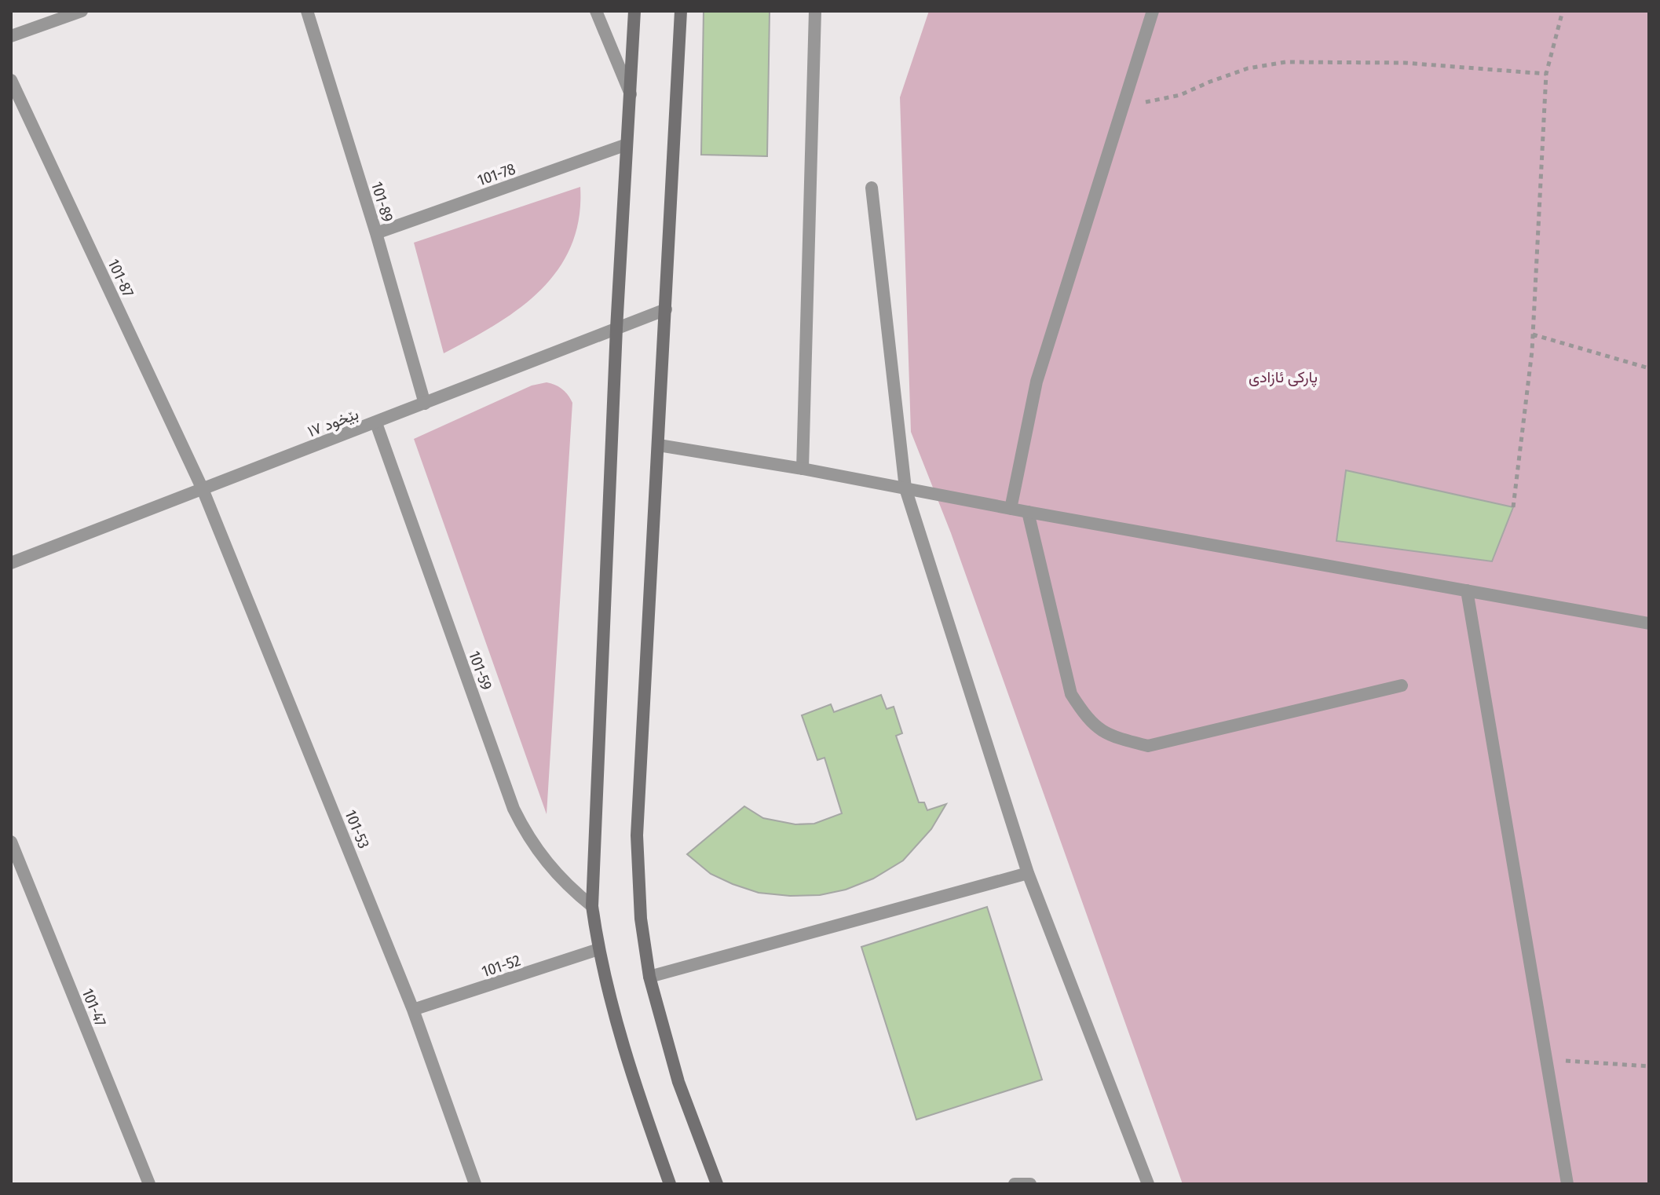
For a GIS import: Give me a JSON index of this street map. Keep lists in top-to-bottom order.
{
  "streets": {
    "street": [
      "101-78",
      "101-89",
      "101-87",
      "بێخود ١٧",
      "101-59",
      "101-53",
      "101-52",
      "101-47"
    ]
  },
  "crossings": [
    ["101-78", "101-89"],
    ["101-89", "بێخود ١٧"],
    ["101-87", "بێخود ١٧"],
    ["101-87", "101-53"],
    ["بێخود ١٧", "101-59"],
    ["بێخود ١٧", "101-53"],
    ["101-53", "101-52"]
  ],
  "parks": ["پارکی ئازادی"]
}
